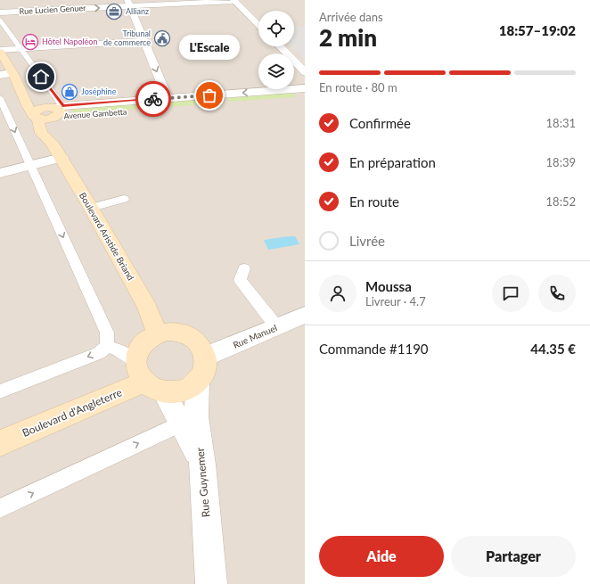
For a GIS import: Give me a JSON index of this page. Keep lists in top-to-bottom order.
{
  "streets": {
    "main road": ["Boulevard Aristide Briand", "Boulevard d'Angleterre"],
    "street": [
      "Rue Lucien Genuer",
      "Avenue Gambetta",
      "Rue Manuel",
      "Rue Guynemer"
    ]
  },
  "crossings": [
    ["Boulevard Aristide Briand", "Rue Manuel"],
    ["Boulevard Aristide Briand", "Boulevard d'Angleterre"],
    ["Rue Manuel", "Boulevard d'Angleterre"]
  ],
  "places": {
    "office": ["Allianz"],
    "public building": ["Tribunal de commerce"],
    "hotel": ["Hôtel Napoléon"],
    "shop": ["Joséphine"],
    "other": ["L'Escale"]
  },
  "page": {
    "heading": ["2 min", "Arrivée dans", "18:57–19:02"],
    "panel": [
      "Moussa",
      "Livreur · 4.7",
      "Commande #1190",
      "44.35 €"
    ],
    "bubble": "L'Escale",
    "bar": "En route · 80 m",
    "list": [
      ["Confirmée", "18:31"],
      ["En préparation", "18:39"],
      ["En route", "18:52"],
      "Livrée"
    ],
    "buttons": ["Aide", "Partager"]
  }
}
